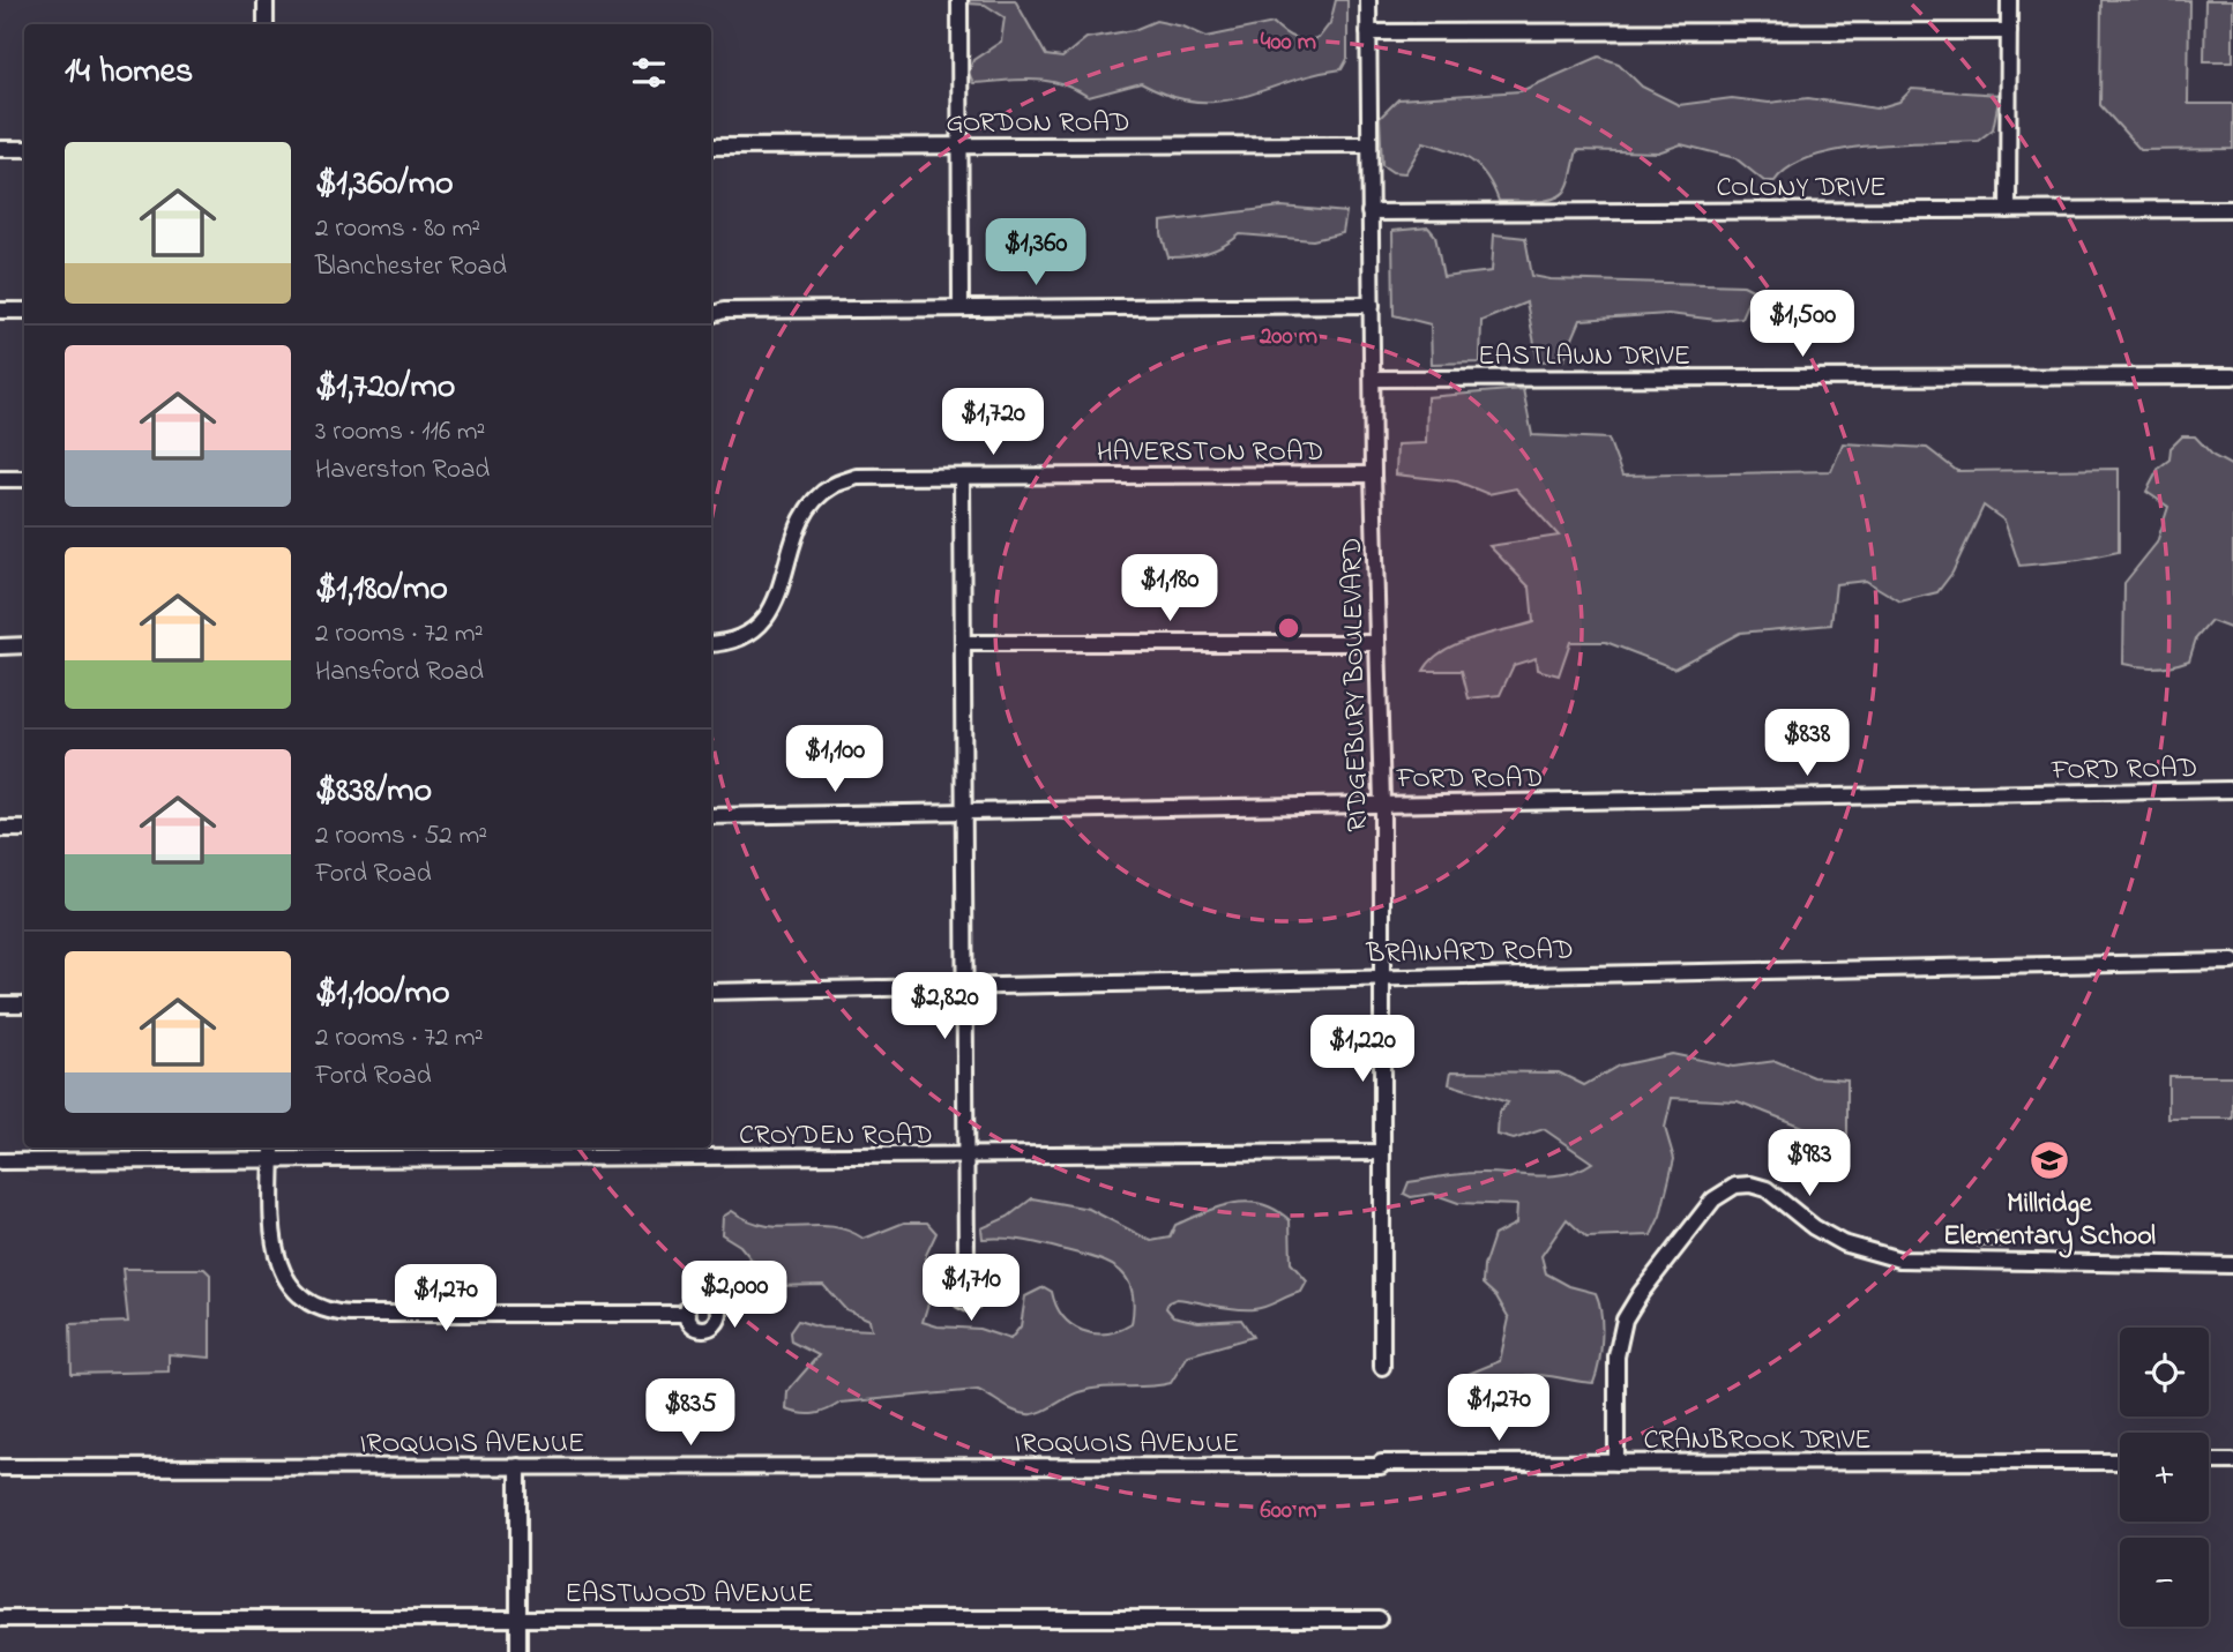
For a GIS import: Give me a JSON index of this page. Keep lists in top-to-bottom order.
{
  "streets": {
    "street": [
      "GORDON ROAD",
      "COLONY DRIVE",
      "EASTLAWN DRIVE",
      "HAVERSTON ROAD",
      "RIDGEBURY BOULEVARD",
      "FORD ROAD",
      "BRAINARD ROAD",
      "CROYDEN ROAD",
      "CRANBROOK DRIVE",
      "IROQUOIS AVENUE",
      "EASTWOOD AVENUE"
    ]
  },
  "crossings": [
    ["GORDON ROAD", "RIDGEBURY BOULEVARD"],
    ["COLONY DRIVE", "RIDGEBURY BOULEVARD"],
    ["EASTLAWN DRIVE", "RIDGEBURY BOULEVARD"],
    ["HAVERSTON ROAD", "RIDGEBURY BOULEVARD"],
    ["RIDGEBURY BOULEVARD", "FORD ROAD"],
    ["RIDGEBURY BOULEVARD", "BRAINARD ROAD"],
    ["RIDGEBURY BOULEVARD", "CROYDEN ROAD"],
    ["CRANBROOK DRIVE", "IROQUOIS AVENUE"]
  ],
  "places": {
    "school or university": ["Millridge Elementary School"]
  },
  "page": {
    "heading": "14 homes",
    "list": [
      {
        "name": "$1,360/mo",
        "note": "2 rooms · 80 m² · Blanchester Road"
      },
      {
        "name": "$1,720/mo",
        "note": "3 rooms · 116 m² · Haverston Road"
      },
      {
        "name": "$1,180/mo",
        "note": "2 rooms · 72 m² · Hansford Road"
      },
      {
        "name": "$838/mo",
        "note": "2 rooms · 52 m² · Ford Road"
      },
      {
        "name": "$1,100/mo",
        "note": "2 rooms · 72 m² · Ford Road"
      }
    ],
    "price": [
      "$1,360",
      "$1,500",
      "$1,720",
      "$1,180",
      "$838",
      "$1,100",
      "$2,820",
      "$1,220",
      "$983",
      "$1,710",
      "$2,000",
      "$1,270",
      "$1,270",
      "$835"
    ],
    "map_buttons": ["+", "−"]
  },
  "rings": ["400 m", "200 m", "600 m"]
}
